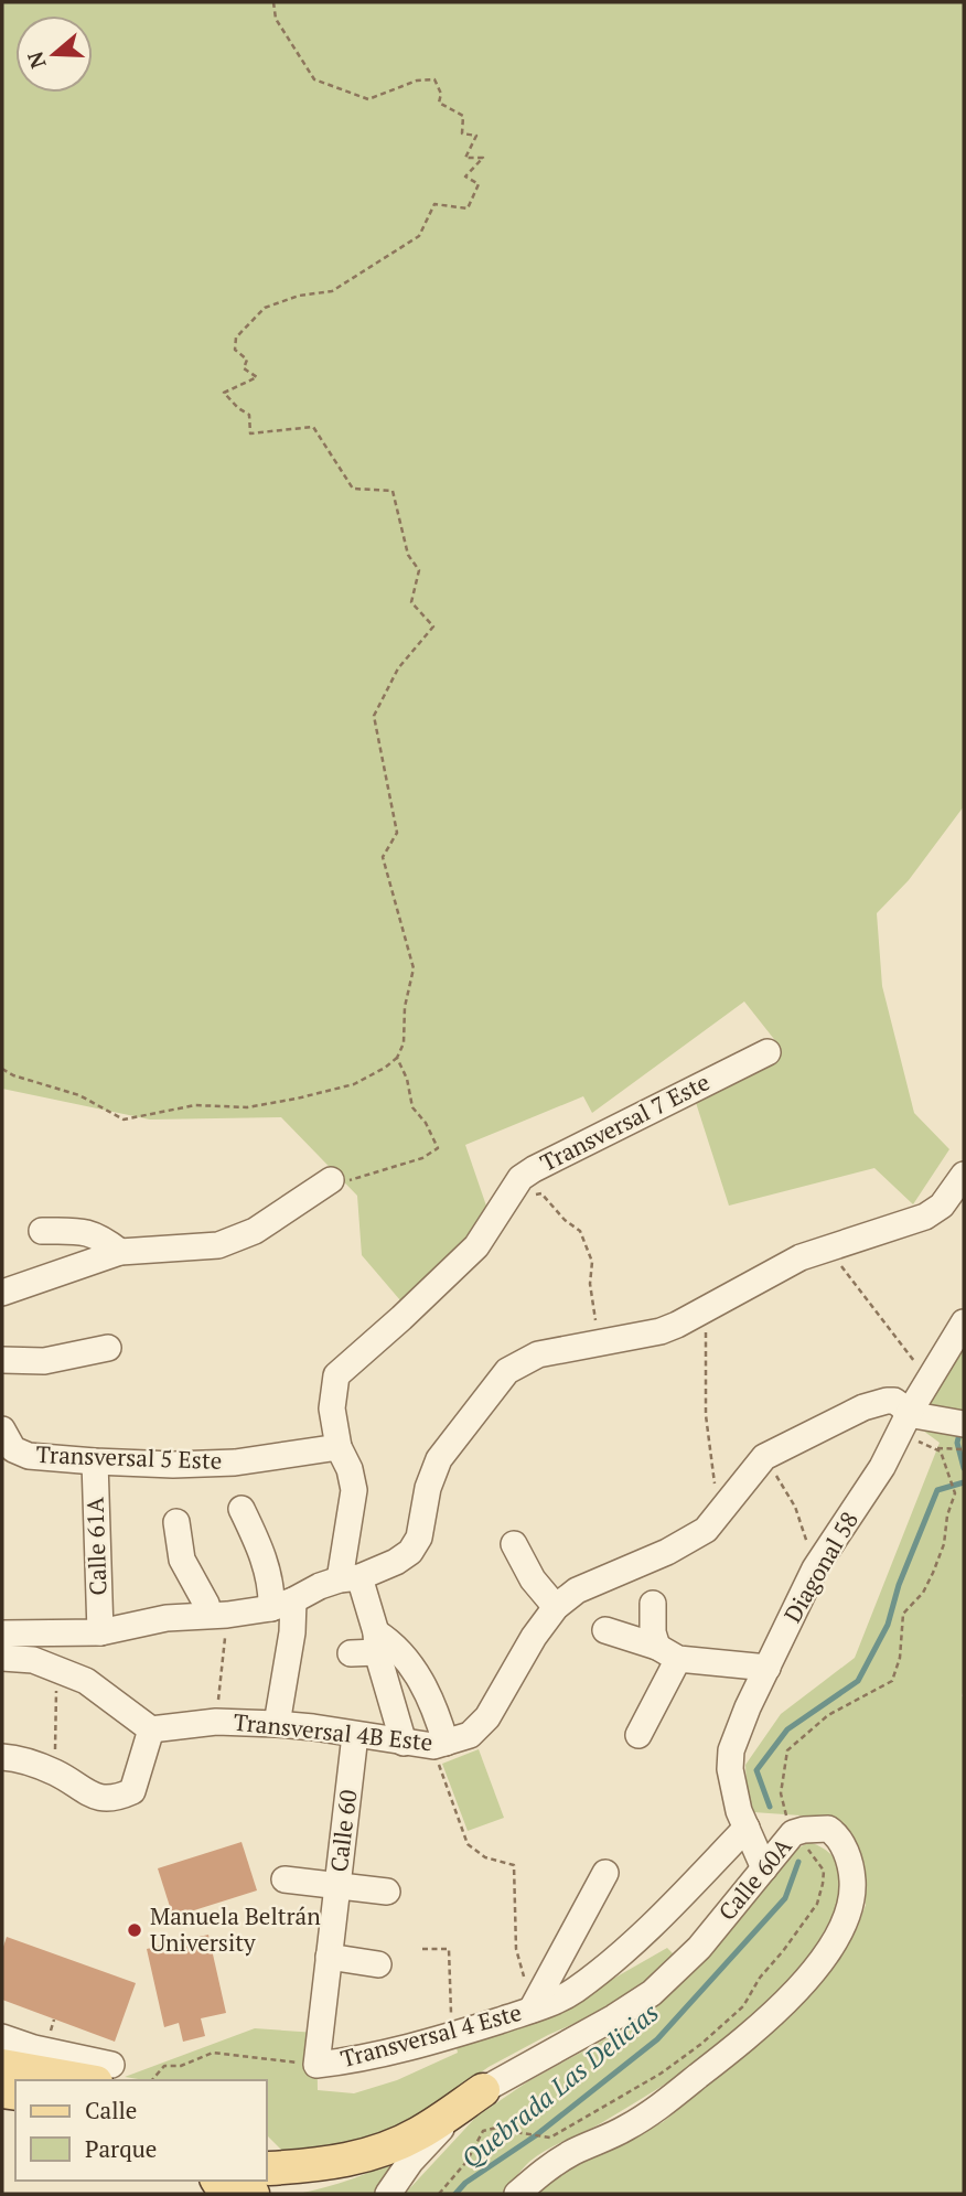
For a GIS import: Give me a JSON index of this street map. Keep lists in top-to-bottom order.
{
  "streets": {
    "street": [
      "Transversal 7 Este",
      "Transversal 5 Este",
      "Calle 61A",
      "Diagonal 58",
      "Transversal 4B Este",
      "Calle 60",
      "Calle 60A",
      "Transversal 4 Este"
    ]
  },
  "crossings": [
    ["Transversal 7 Este", "Transversal 5 Este"],
    ["Transversal 5 Este", "Calle 61A"],
    ["Diagonal 58", "Transversal 4B Este"],
    ["Diagonal 58", "Calle 60A"],
    ["Diagonal 58", "Transversal 4 Este"],
    ["Transversal 4B Este", "Calle 60"],
    ["Calle 60", "Transversal 4 Este"]
  ],
  "water": ["Quebrada Las Delicias"],
  "places": ["Manuela Beltrán University"],
  "legend": ["Calle", "Parque"],
  "north": "left"
}
